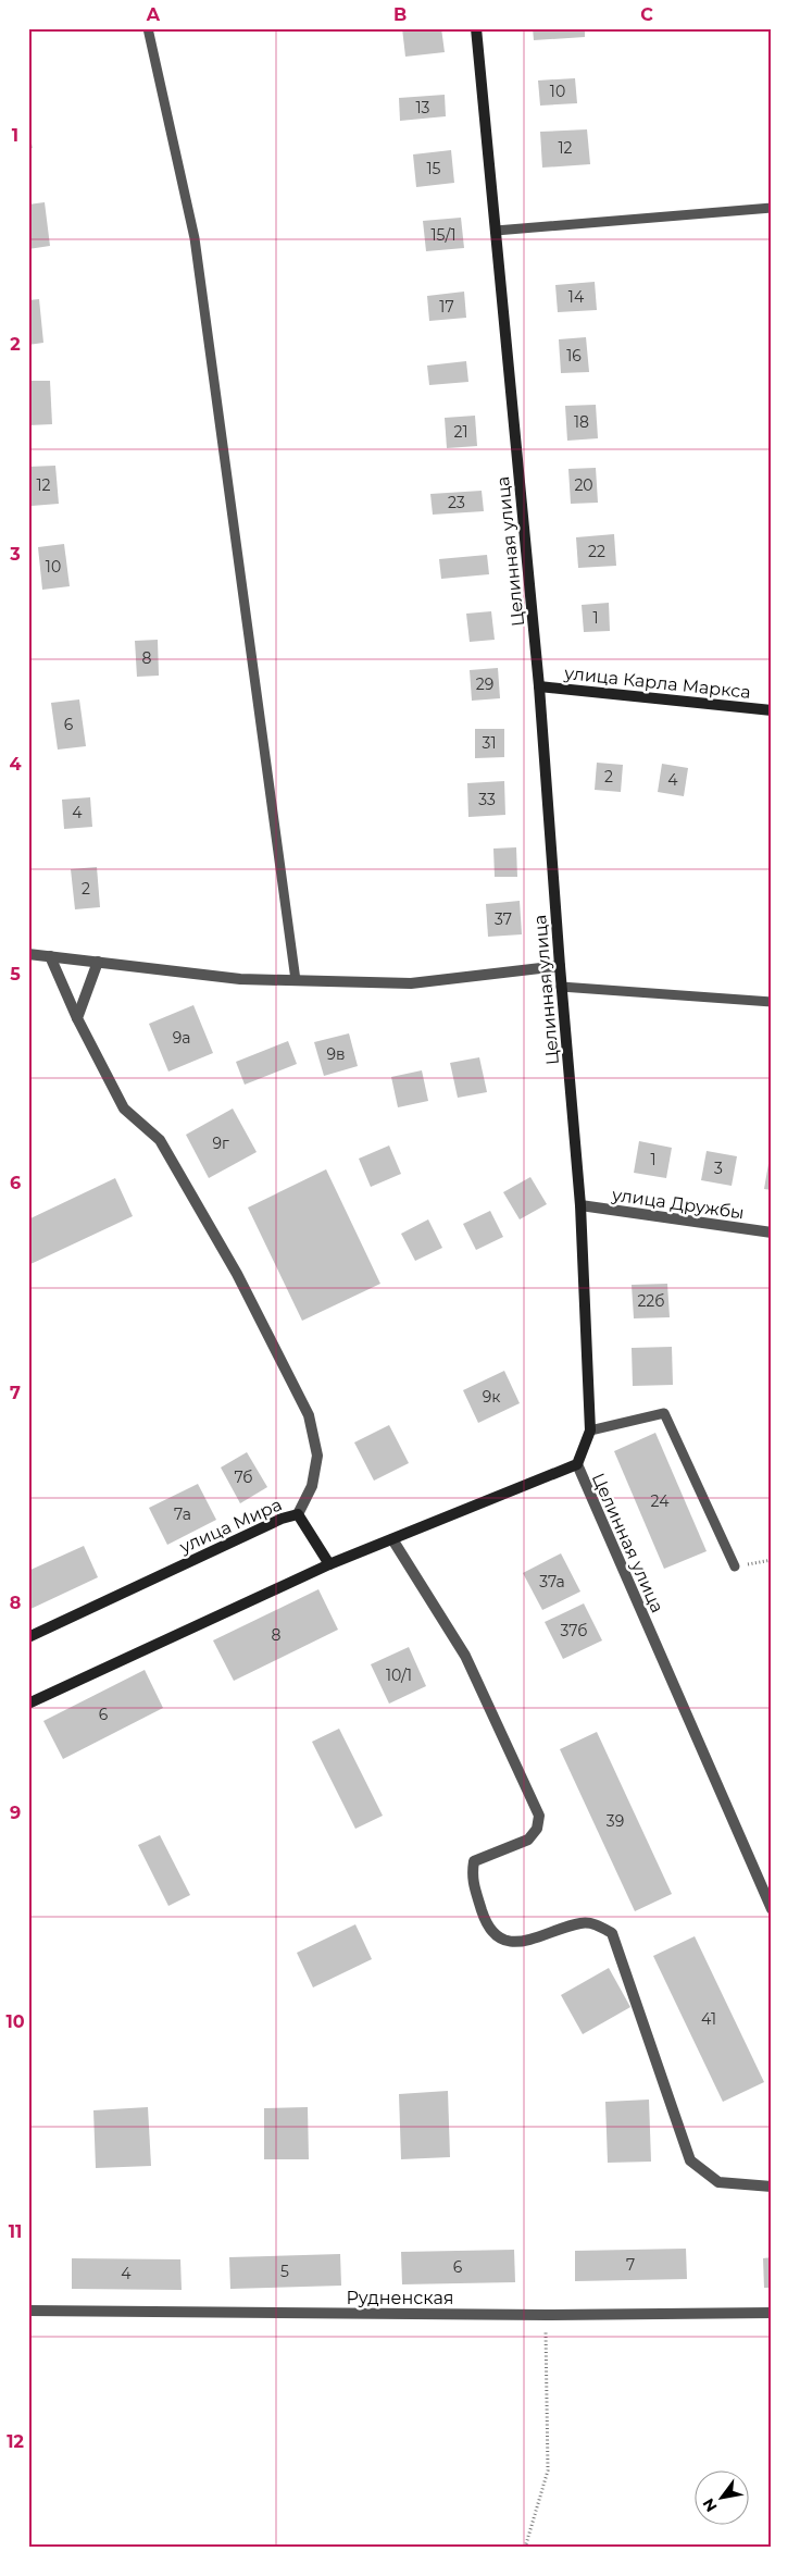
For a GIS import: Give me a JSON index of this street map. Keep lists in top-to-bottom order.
{
  "streets": {
    "street": [
      "Целинная улица",
      "улица Карла Маркса",
      "улица Дружбы",
      "улица Мира",
      "Рудненская"
    ]
  },
  "crossings": [
    ["Целинная улица", "улица Карла Маркса"],
    ["Целинная улица", "улица Дружбы"]
  ],
  "house_numbers": [
    "10",
    "13",
    "12",
    "15",
    "15/1",
    "14",
    "17",
    "16",
    "18",
    "21",
    "12",
    "20",
    "23",
    "22",
    "10",
    "1",
    "8",
    "29",
    "6",
    "31",
    "2",
    "4",
    "33",
    "4",
    "2",
    "37",
    "9а",
    "9в",
    "9г",
    "1",
    "3",
    "22б",
    "9к",
    "7б",
    "24",
    "7а",
    "37а",
    "37б",
    "8",
    "10/1",
    "6",
    "39",
    "41",
    "7",
    "6",
    "5",
    "4"
  ],
  "north": "bottom left",
  "grid": {
    "columns": ["A", "B", "C"],
    "rows": [
      "1",
      "2",
      "3",
      "4",
      "5",
      "6",
      "7",
      "8",
      "9",
      "10",
      "11",
      "12"
    ]
  }
}
